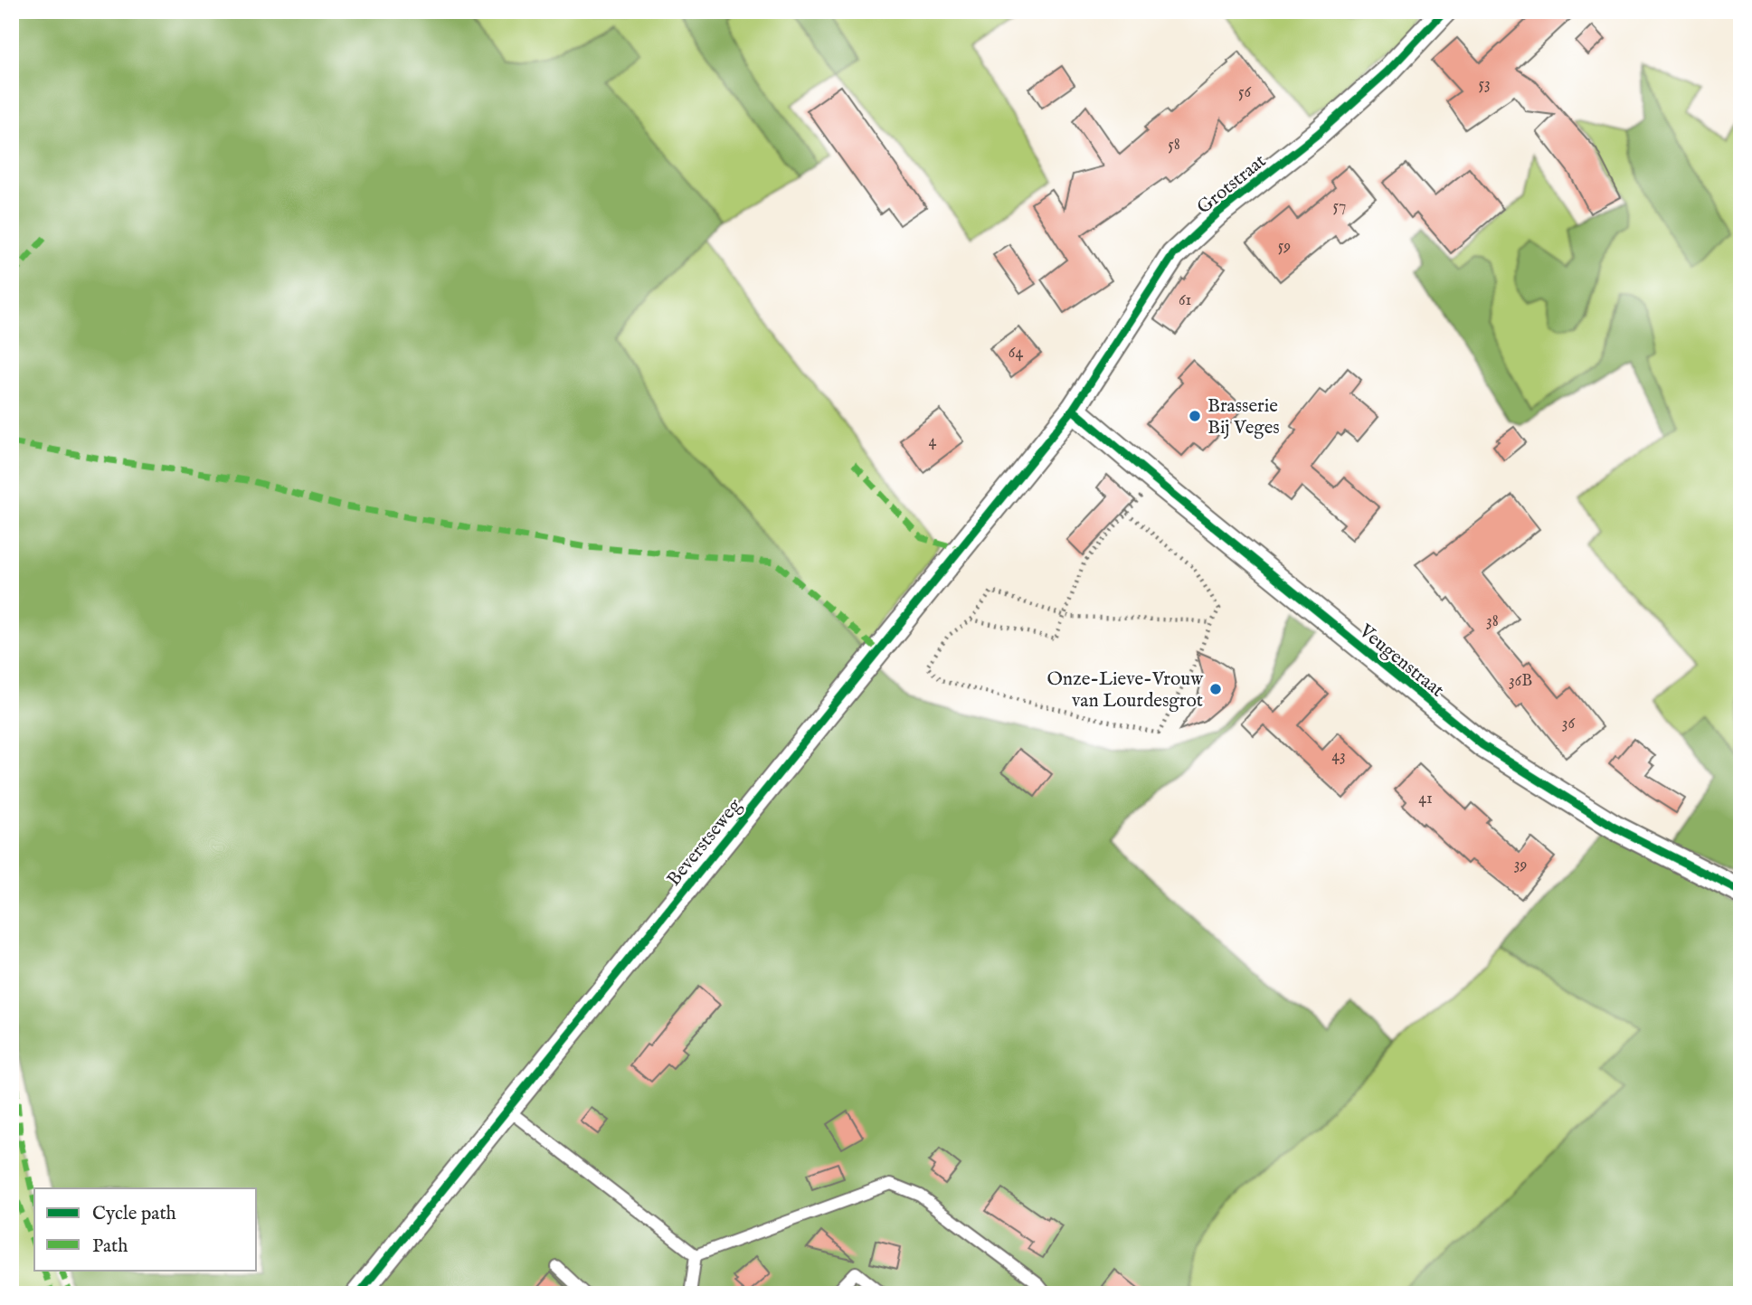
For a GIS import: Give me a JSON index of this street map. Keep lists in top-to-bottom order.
{
  "streets": {
    "street": ["Grotstraat", "Veugenstraat", "Beverstseweg"]
  },
  "crossings": [
    ["Grotstraat", "Veugenstraat"],
    ["Grotstraat", "Beverstseweg"],
    ["Veugenstraat", "Beverstseweg"]
  ],
  "places": ["Brasserie Bij Veges", "Onze-Lieve-Vrouw van Lourdesgrot"],
  "house_numbers": [
    "53",
    "56",
    "58",
    "57",
    "59",
    "61",
    "64",
    "4",
    "38",
    "36B",
    "36",
    "43",
    "41",
    "39"
  ],
  "legend": ["Cycle path", "Path"]
}
